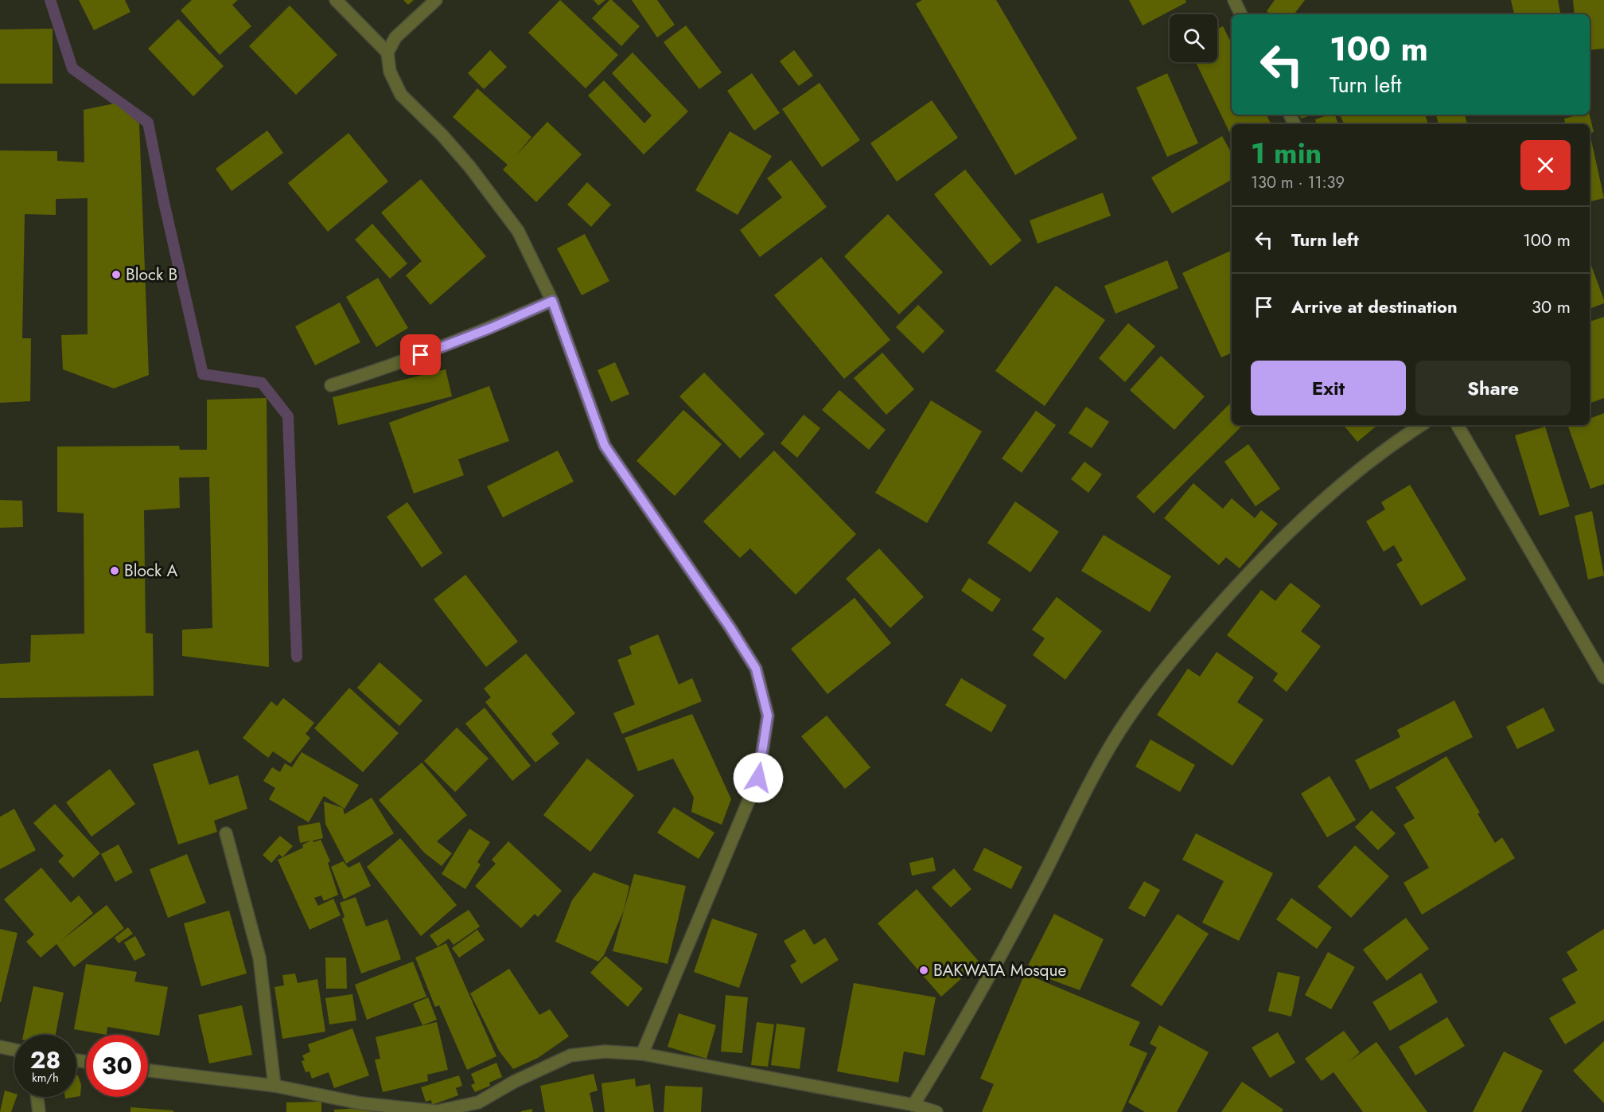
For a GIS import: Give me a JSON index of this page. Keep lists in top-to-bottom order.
{
  "places": ["Block B", "Block A", "BAKWATA Mosque"],
  "page": {
    "turn": ["100 m", "Turn left"],
    "heading": ["1 min", "130 m · 11:39"],
    "list": [
      {
        "name": "Turn left",
        "value": "100 m"
      },
      {
        "name": "Arrive at destination",
        "value": "30 m"
      }
    ],
    "buttons": ["Exit", "Share"],
    "speed": "28 km/h",
    "limit": "30"
  }
}
